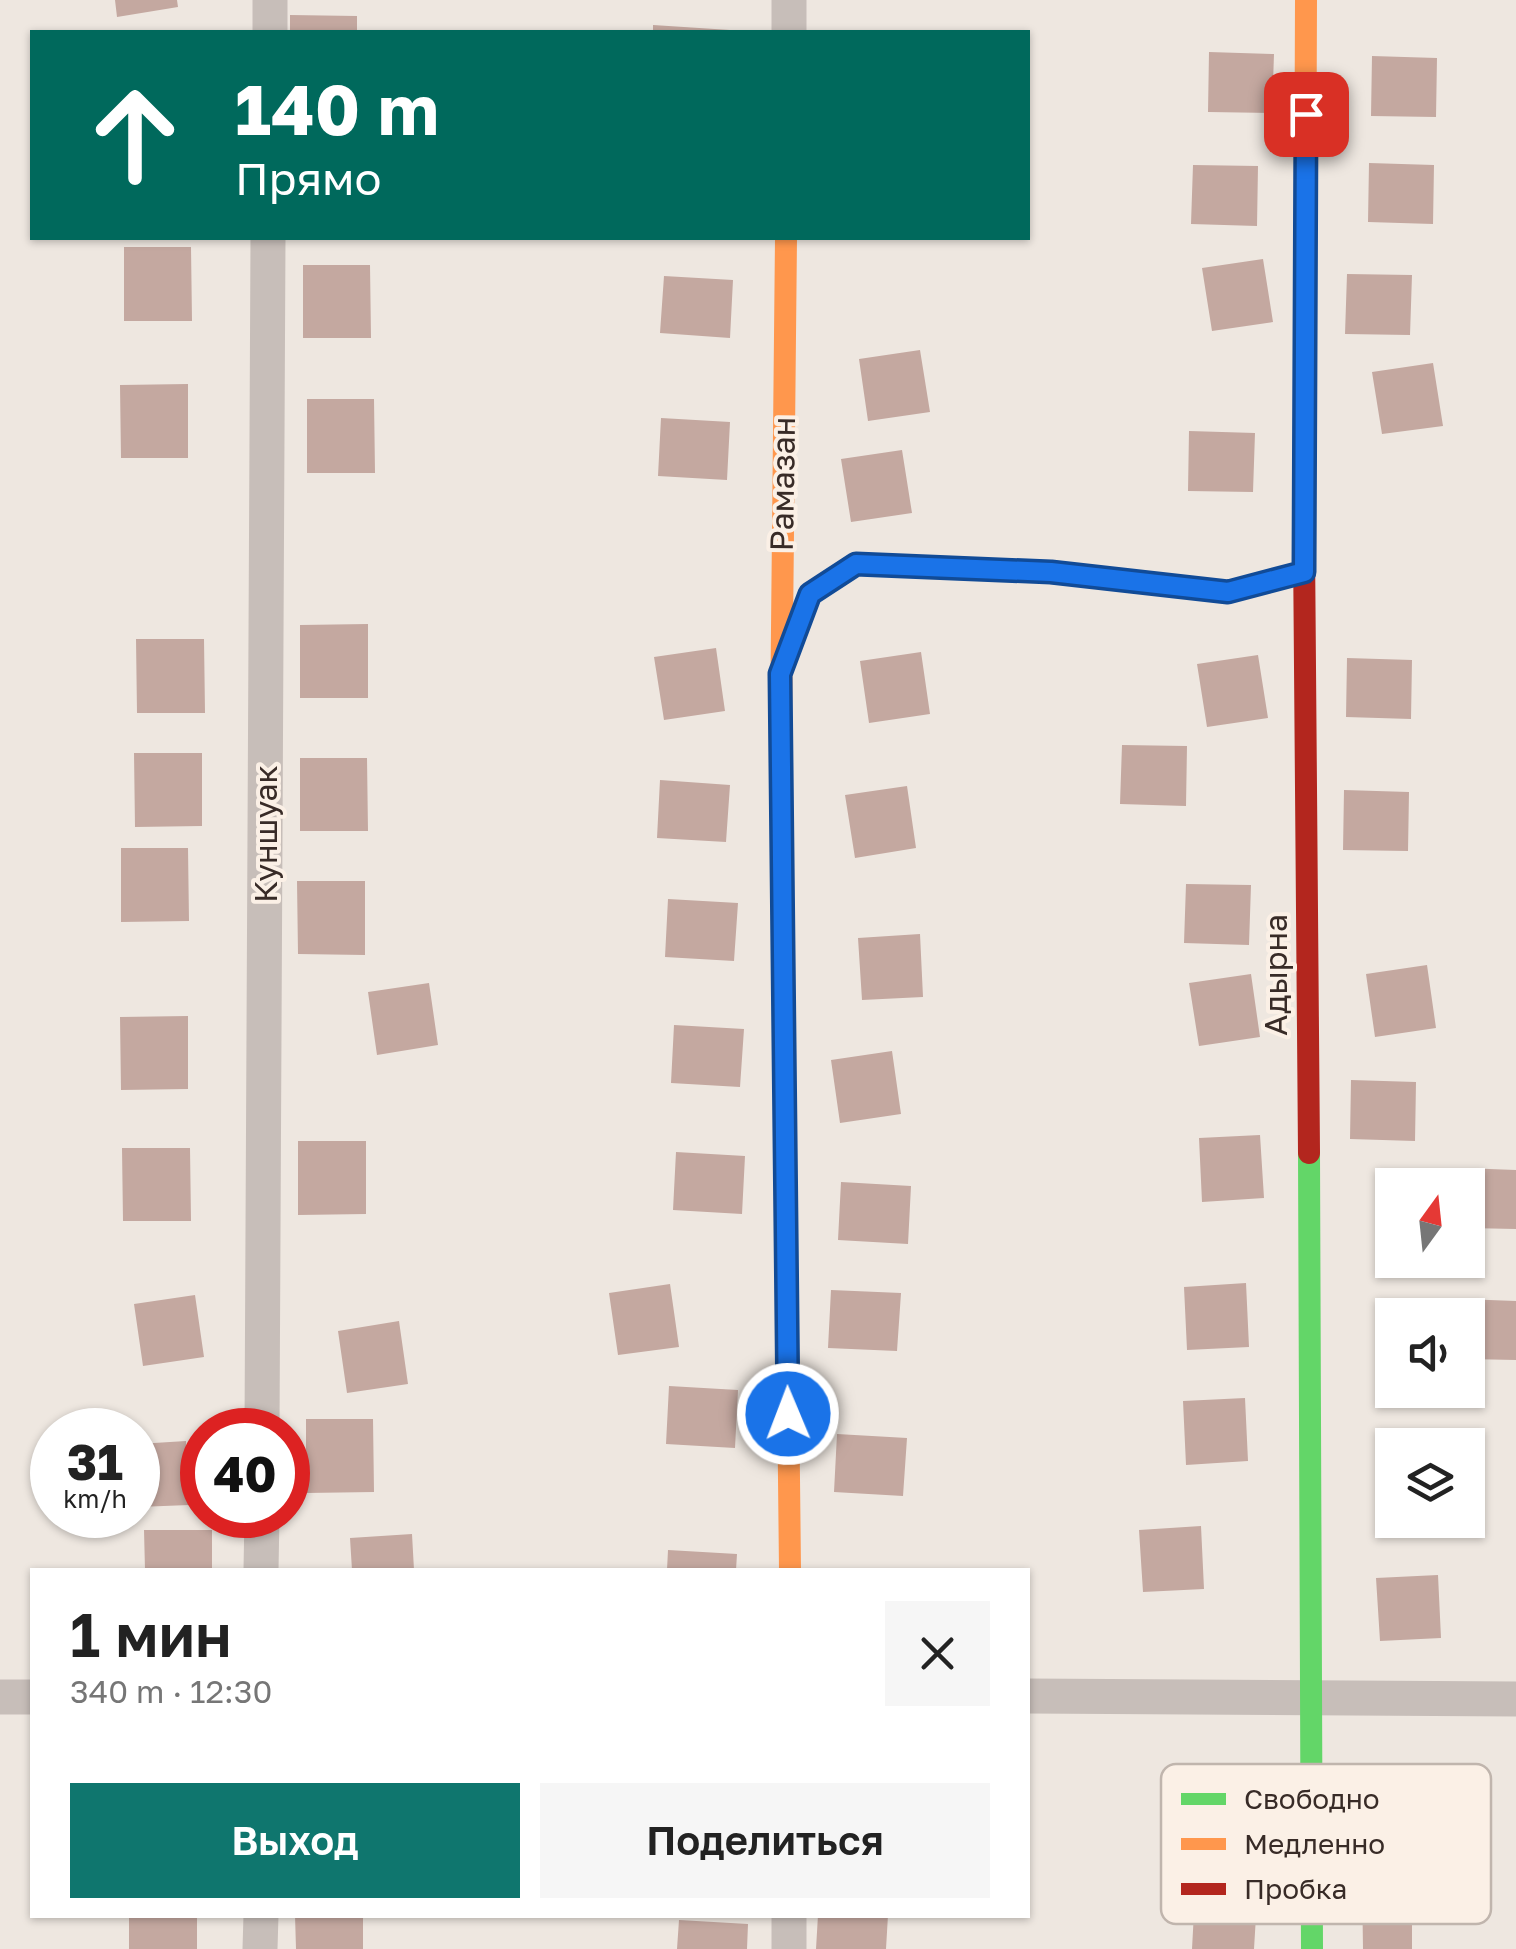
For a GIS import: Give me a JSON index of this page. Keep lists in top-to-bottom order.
{
  "streets": {
    "street": ["Рамазан", "Куншуак", "Адырна"]
  },
  "legend": ["Свободно", "Медленно", "Пробка"],
  "north": "top",
  "page": {
    "turn": ["140 m", "Прямо"],
    "speed": "31 km/h",
    "limit": "40",
    "heading": ["1 мин", "340 m · 12:30"],
    "buttons": ["Выход", "Поделиться"]
  }
}
